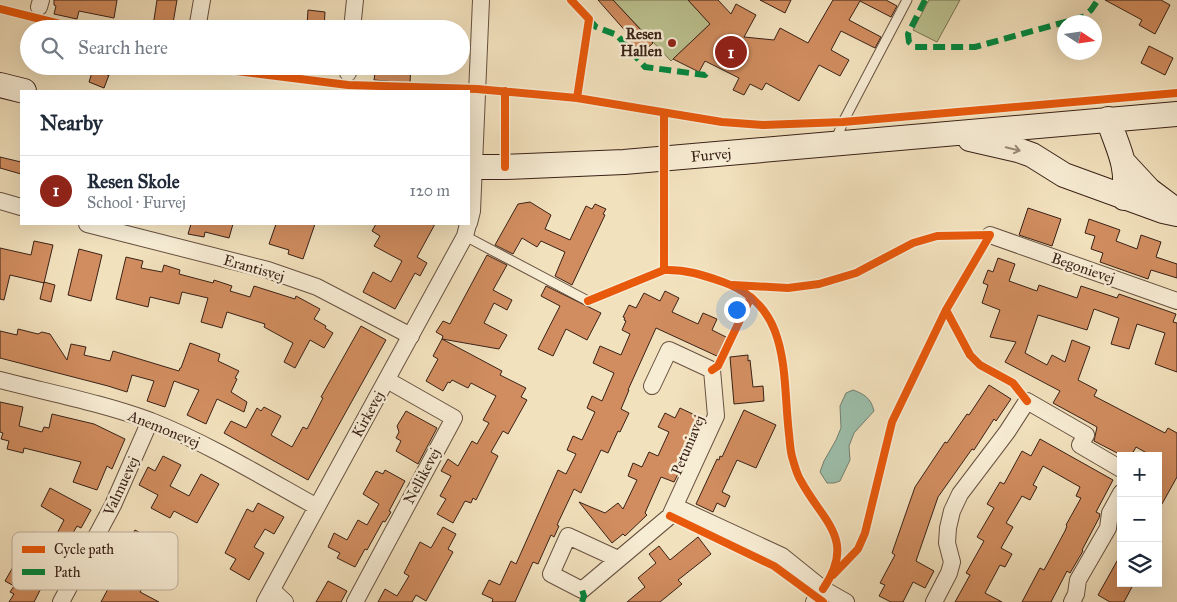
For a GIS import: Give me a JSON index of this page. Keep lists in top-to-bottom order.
{
  "streets": {
    "main road": ["Furvej"],
    "street": [
      "Erantisvej",
      "Begonievej",
      "Kirkevej",
      "Anemonevej",
      "Petuniavej",
      "Nellikevej",
      "Valmuevej"
    ]
  },
  "crossings": [
    ["Furvej", "Kirkevej"],
    ["Erantisvej", "Kirkevej"],
    ["Kirkevej", "Anemonevej"],
    ["Kirkevej", "Nellikevej"],
    ["Anemonevej", "Valmuevej"]
  ],
  "places": ["Resen Hallen"],
  "legend": ["Cycle path", "Path"],
  "north": "right",
  "page": {
    "search": "Search here",
    "pins": "1",
    "heading": "Nearby",
    "list": [
      {
        "mark": "1",
        "name": "Resen Skole",
        "note": "School · Furvej",
        "value": "120 m"
      }
    ],
    "map_buttons": ["+", "−"]
  }
}
